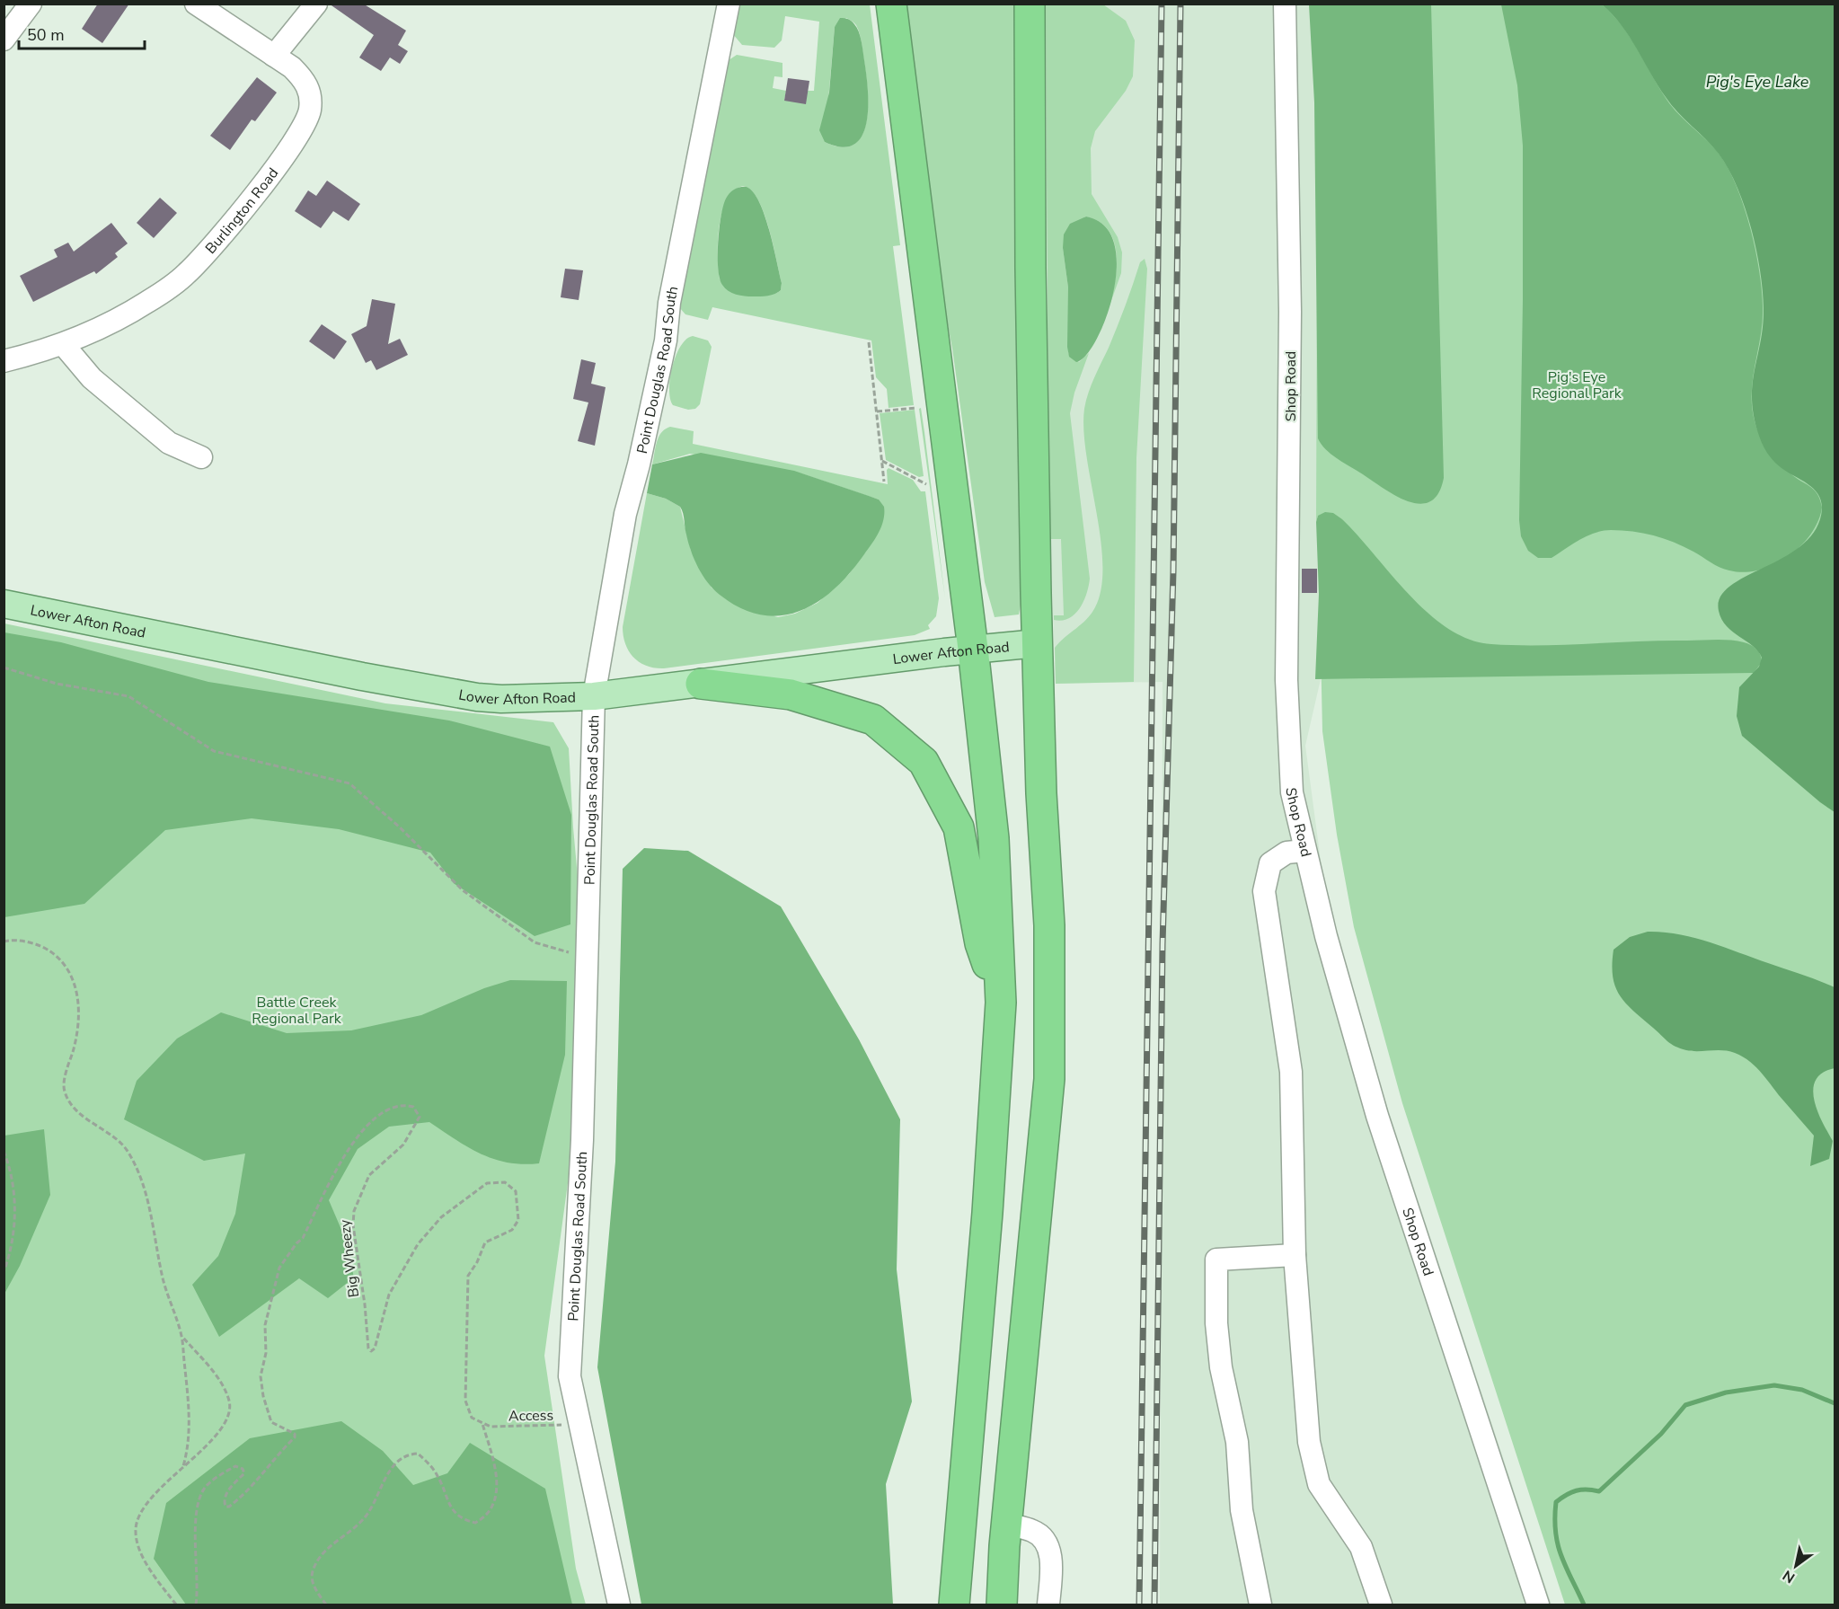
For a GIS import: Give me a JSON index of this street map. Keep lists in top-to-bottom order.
{
  "streets": {
    "main road": ["Lower Afton Road"],
    "street": ["Burlington Road", "Point Douglas Road South", "Shop Road"],
    "path": ["Big Wheezy", "Access"]
  },
  "crossings": [
    ["Point Douglas Road South", "Lower Afton Road"],
    ["Point Douglas Road South", "Access"],
    ["Big Wheezy", "Access"]
  ],
  "water": ["Pig's Eye Lake"],
  "parks": ["Pig's Eye Regional Park", "Battle Creek Regional Park"],
  "scale_bar": "50 m",
  "north": "bottom left"
}
